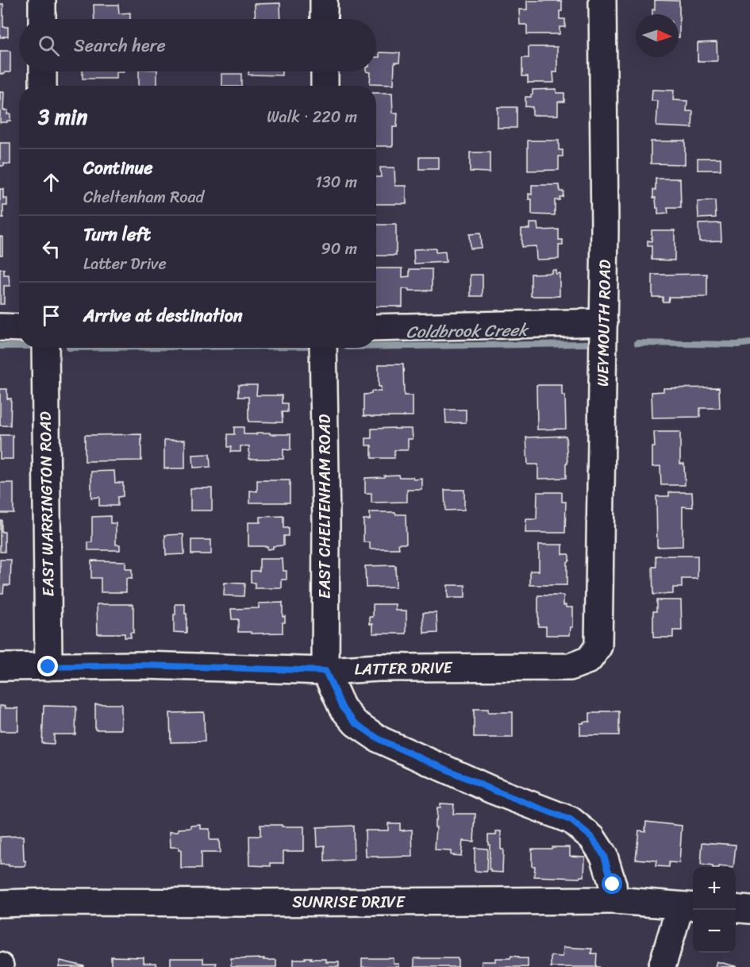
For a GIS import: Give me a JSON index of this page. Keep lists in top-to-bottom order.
{
  "streets": {
    "street": [
      "WEYMOUTH ROAD",
      "EAST WARRINGTON ROAD",
      "EAST CHELTENHAM ROAD",
      "LATTER DRIVE",
      "SUNRISE DRIVE"
    ]
  },
  "crossings": [
    ["WEYMOUTH ROAD", "LATTER DRIVE"],
    ["EAST WARRINGTON ROAD", "LATTER DRIVE"],
    ["EAST CHELTENHAM ROAD", "LATTER DRIVE"]
  ],
  "water": ["Coldbrook Creek"],
  "north": "right",
  "page": {
    "search": "Search here",
    "heading": ["3 min", "Walk · 220 m"],
    "list": [
      ["Continue", "Cheltenham Road", "130 m"],
      ["Turn left", "Latter Drive", "90 m"],
      "Arrive at destination"
    ],
    "map_buttons": ["+", "−"]
  }
}
